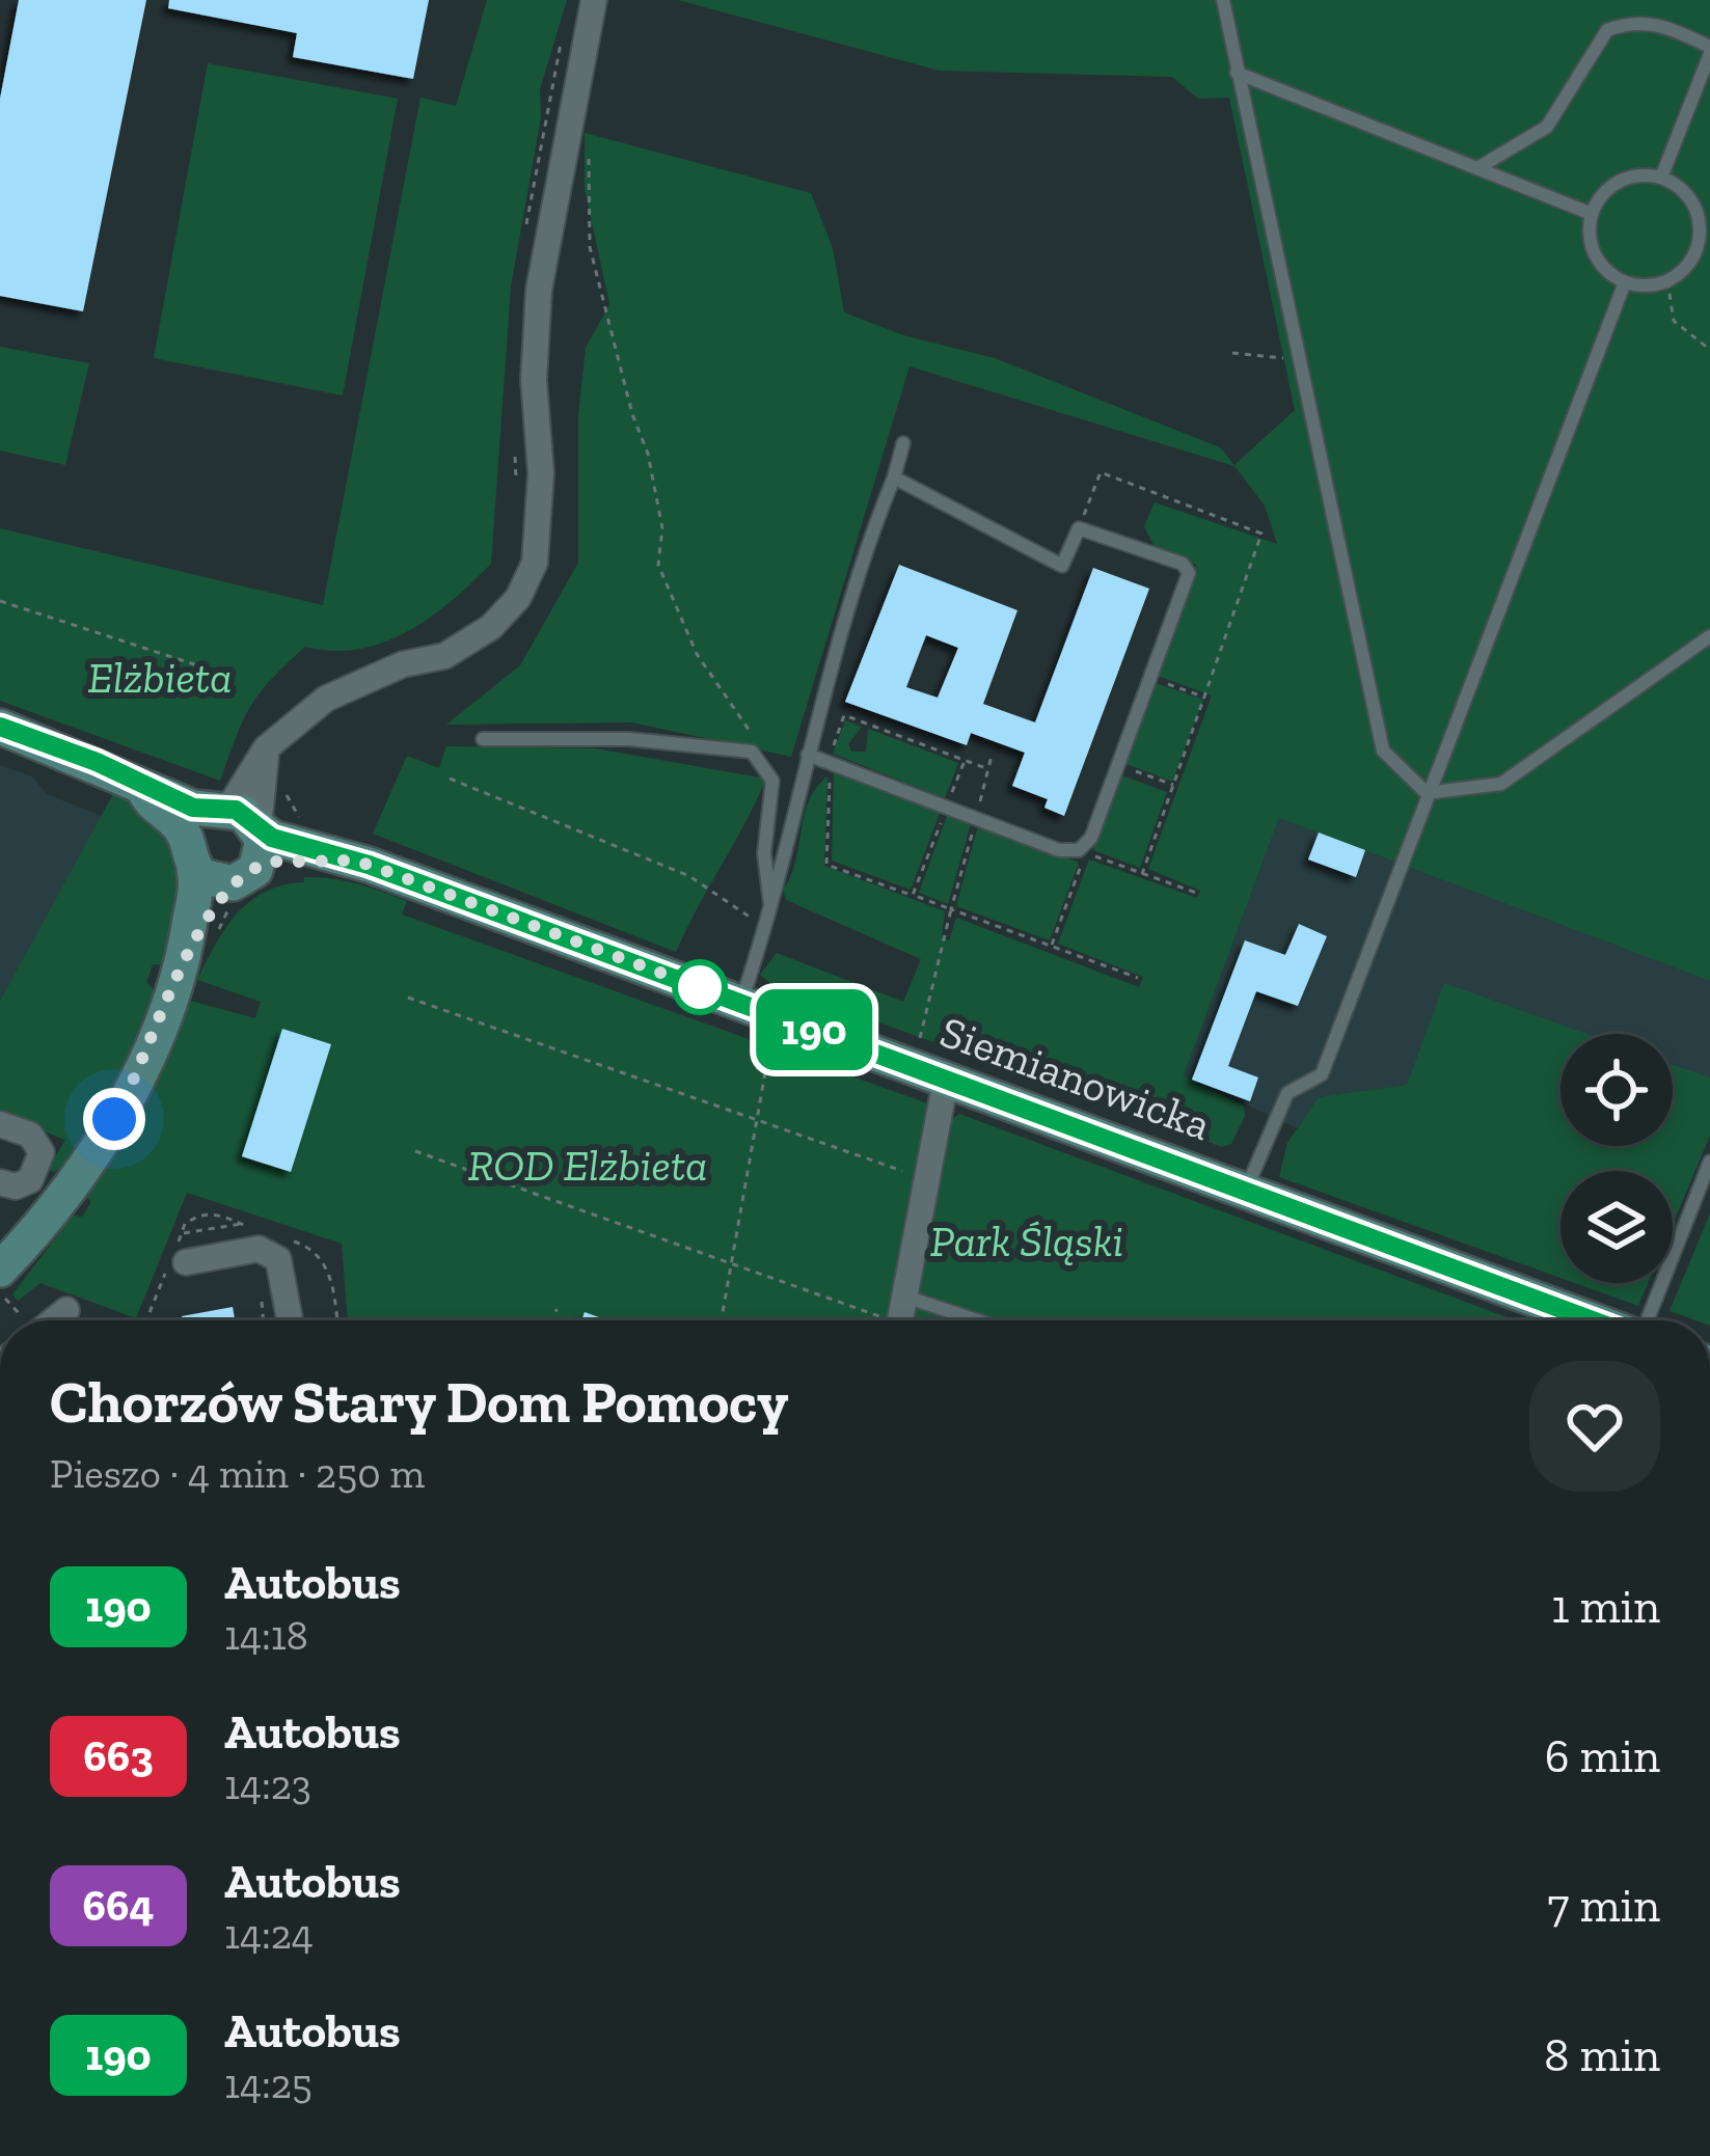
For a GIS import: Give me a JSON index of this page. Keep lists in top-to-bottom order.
{
  "streets": {
    "street": ["Siemianowicka"]
  },
  "parks": ["Elżbieta", "ROD Elżbieta", "Park Śląski"],
  "lines": ["bus line 190"],
  "page": {
    "on_map": "190",
    "heading": ["Chorzów Stary Dom Pomocy", "Pieszo · 4 min · 250 m"],
    "list": [
      {
        "mark": "190",
        "name": "Autobus",
        "note": "14:18",
        "value": "1 min"
      },
      {
        "mark": "663",
        "name": "Autobus",
        "note": "14:23",
        "value": "6 min"
      },
      {
        "mark": "664",
        "name": "Autobus",
        "note": "14:24",
        "value": "7 min"
      },
      {
        "mark": "190",
        "name": "Autobus",
        "note": "14:25",
        "value": "8 min"
      }
    ]
  }
}
